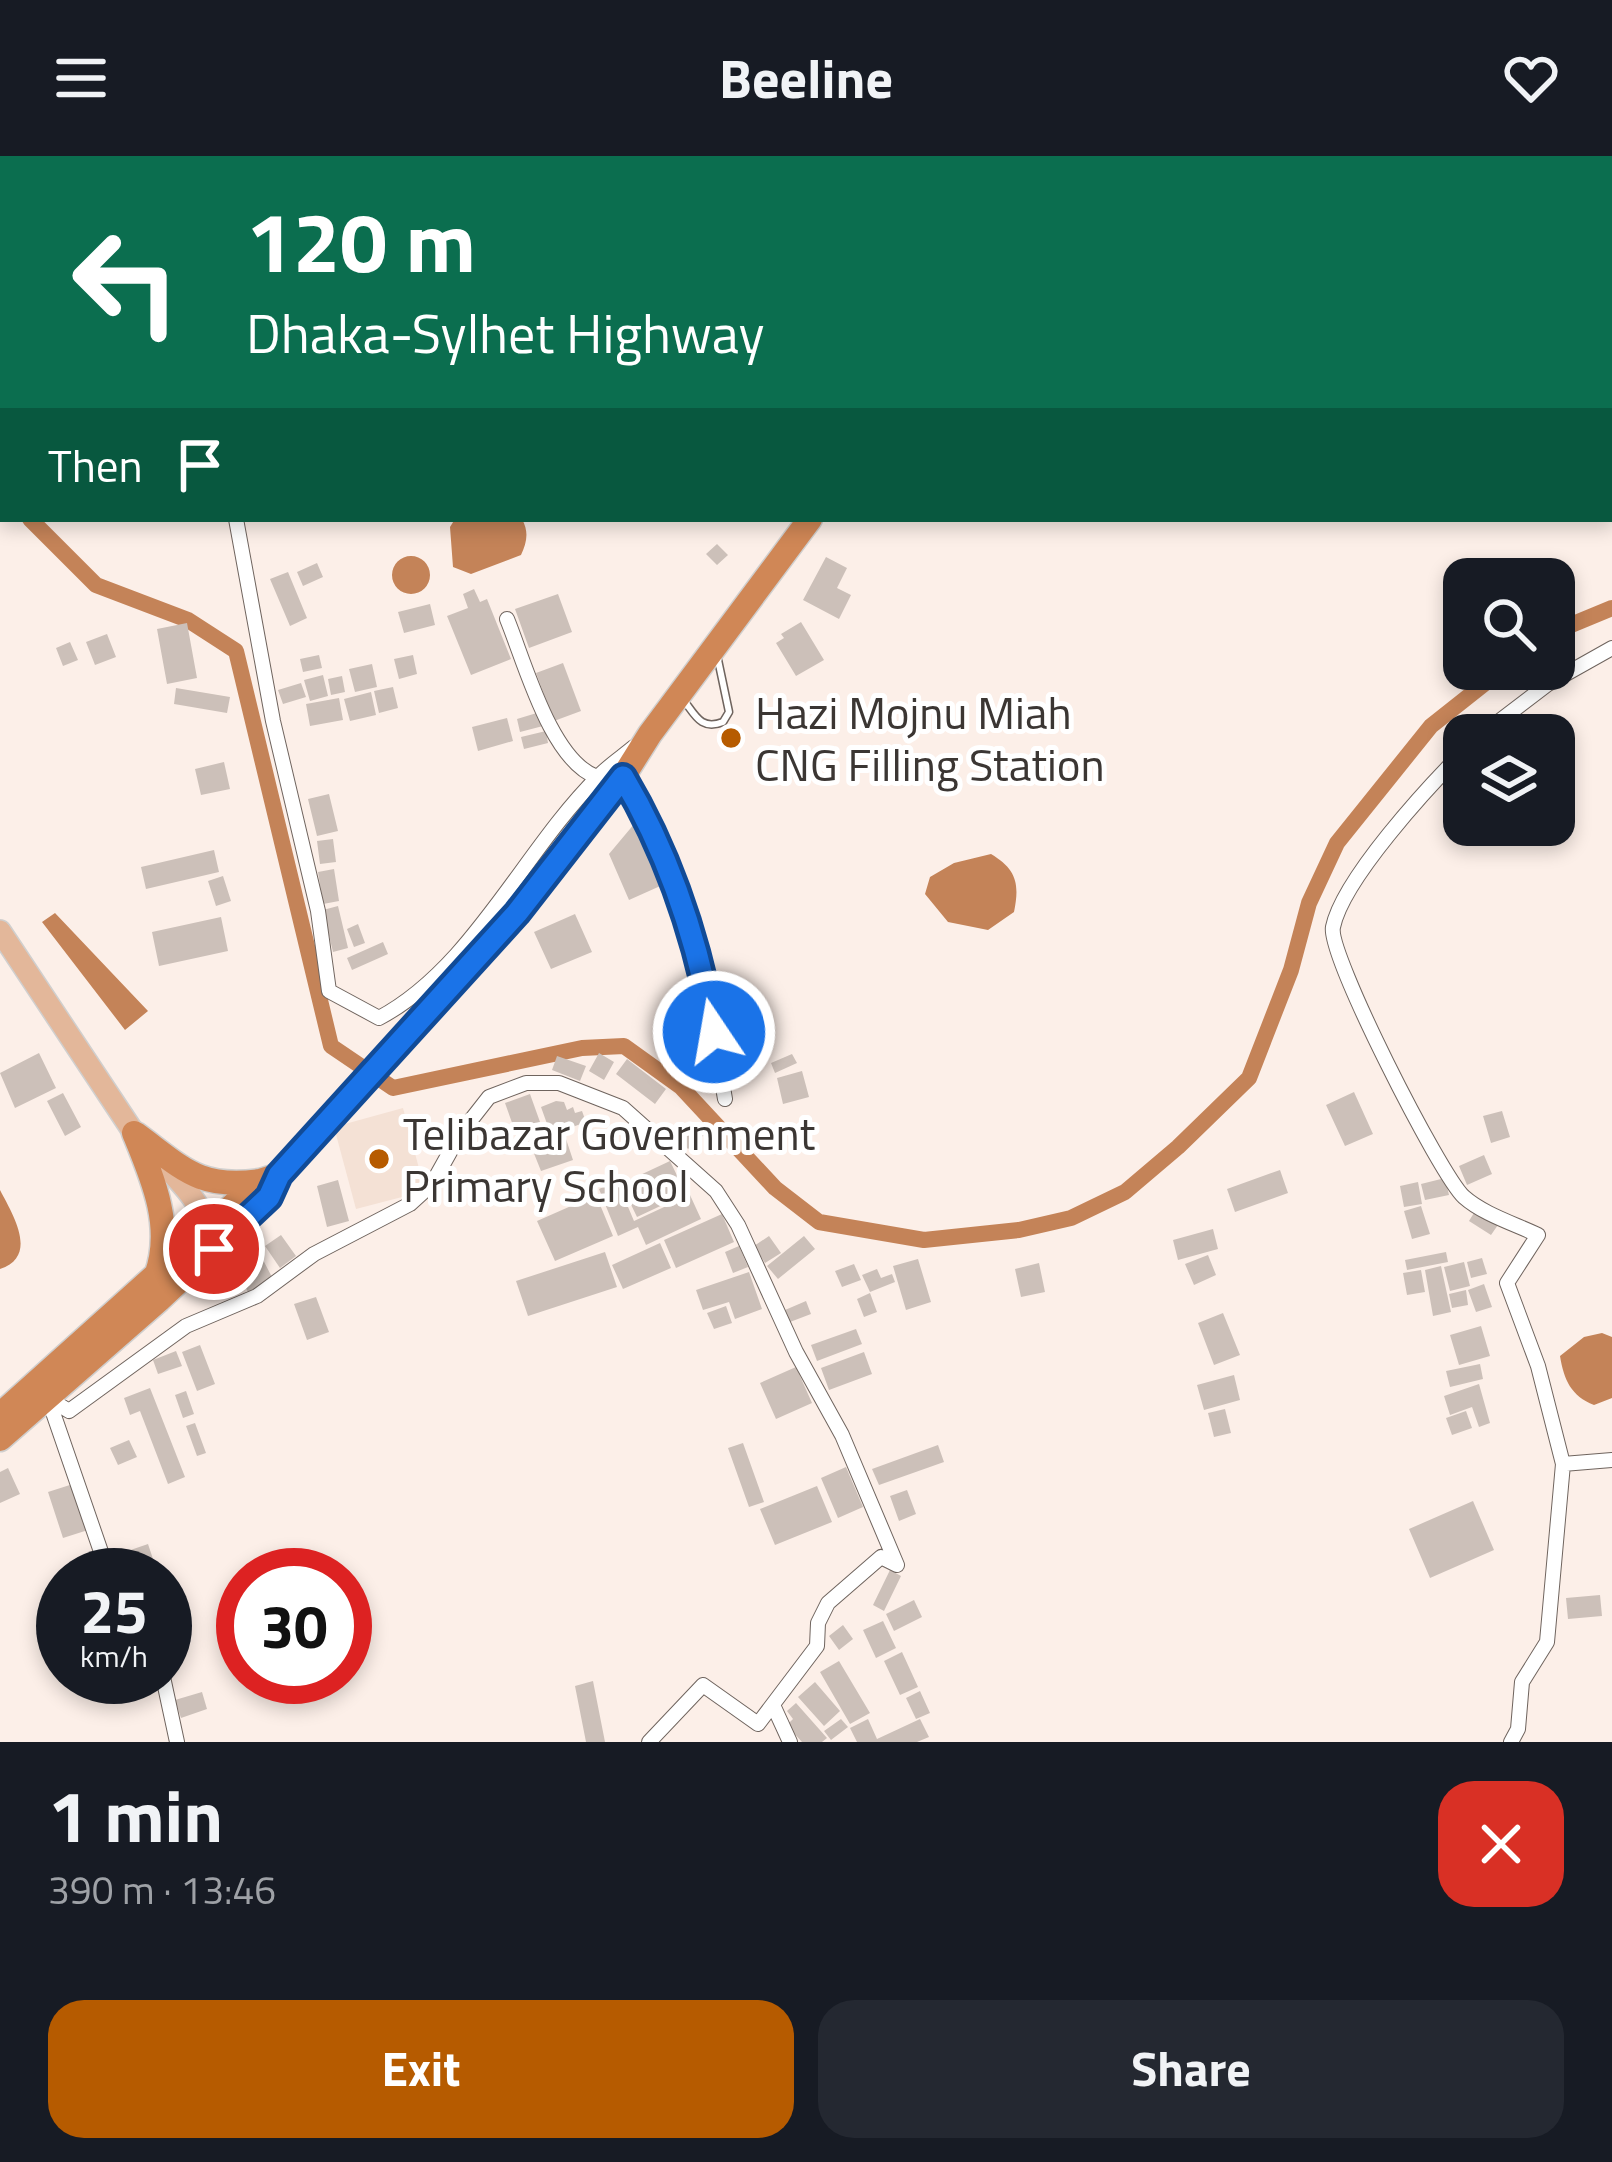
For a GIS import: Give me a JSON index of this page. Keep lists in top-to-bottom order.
{
  "places": ["Hazi Mojnu Miah CNG Filling Station", "Telibazar Government Primary School"],
  "page": {
    "header": "Beeline",
    "turn": ["120 m", "Dhaka-Sylhet Highway"],
    "then": "Then",
    "speed": "25 km/h",
    "limit": "30",
    "heading": ["1 min", "390 m · 13:46"],
    "buttons": ["Exit", "Share"]
  }
}
